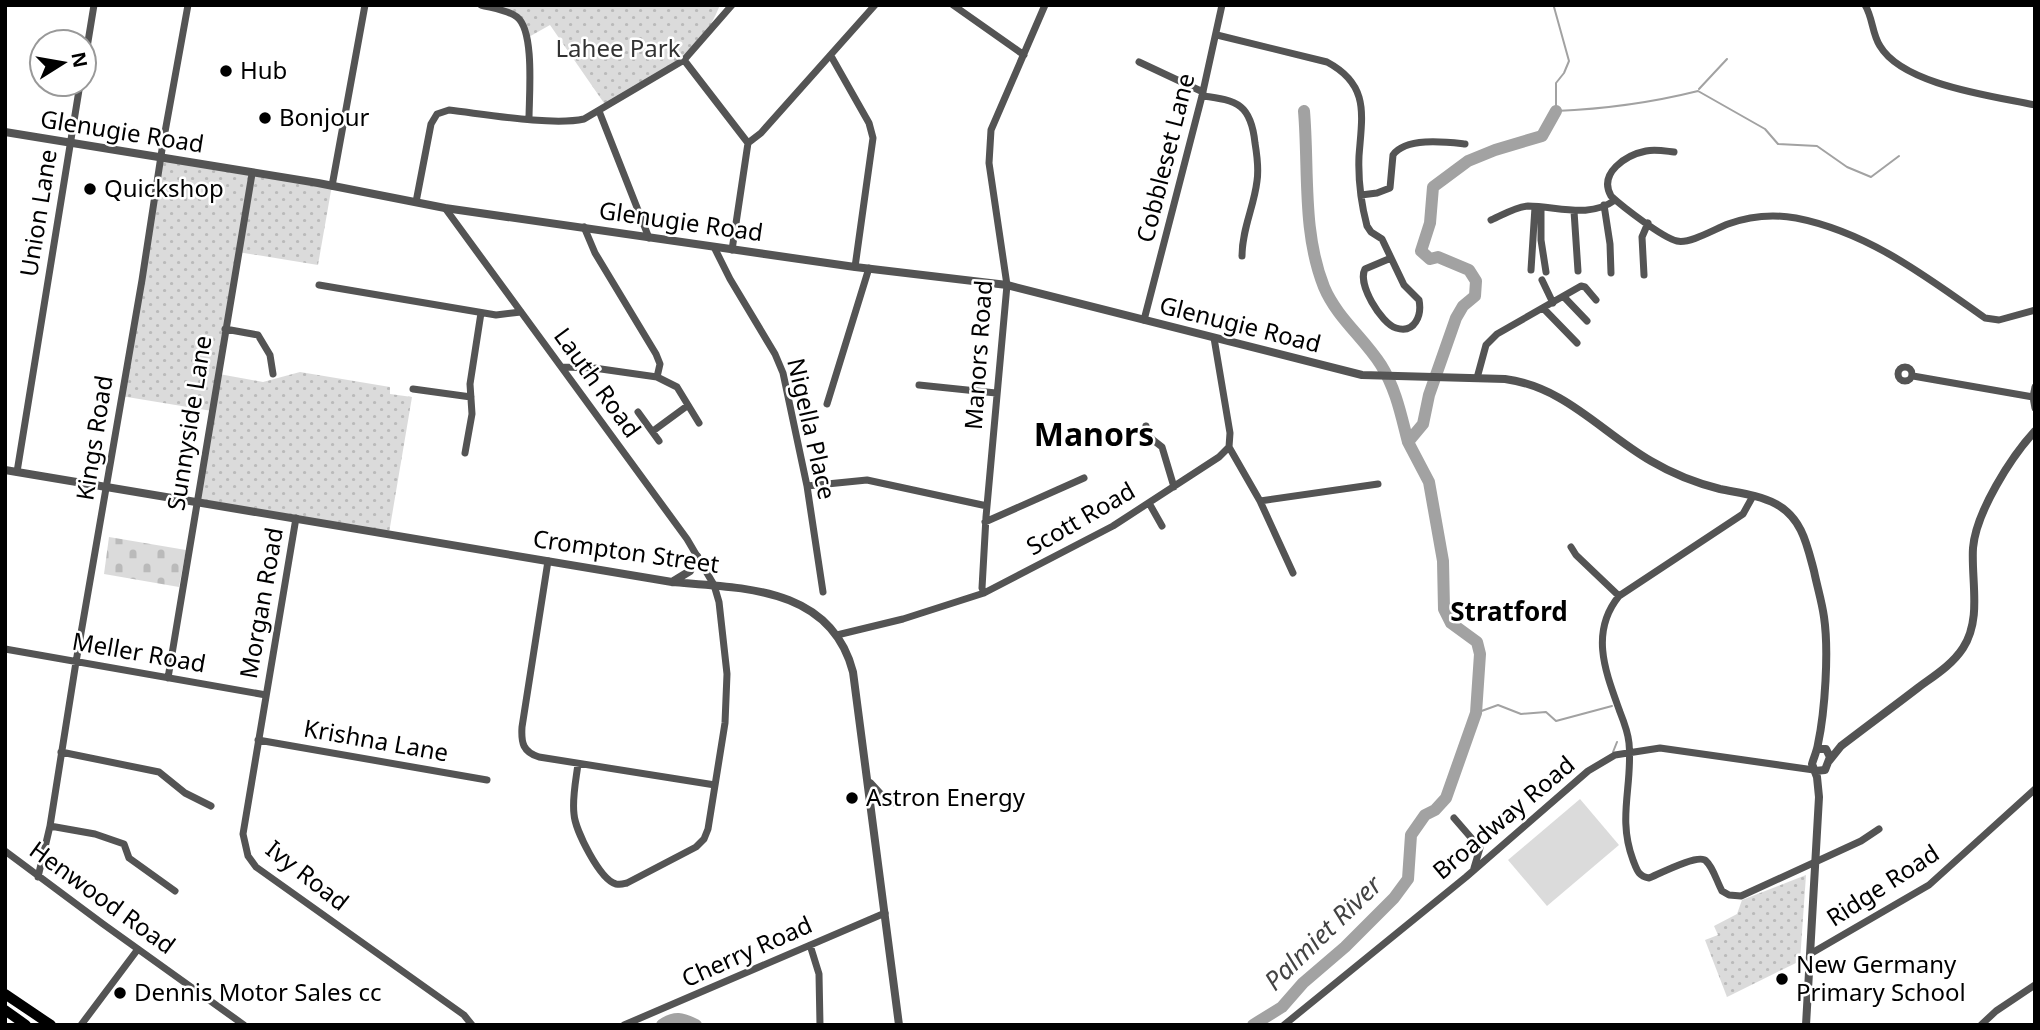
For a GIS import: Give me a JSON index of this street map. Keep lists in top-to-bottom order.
{
  "streets": {
    "street": [
      "Glenugie Road",
      "Cobbleset Lane",
      "Union Lane",
      "Manors Road",
      "Lauth Road",
      "Sunnyside Lane",
      "Nigella Place",
      "Kings Road",
      "Scott Road",
      "Crompton Street",
      "Morgan Road",
      "Meller Road",
      "Krishna Lane",
      "Broadway Road",
      "Ivy Road",
      "Ridge Road",
      "Henwood Road",
      "Cherry Road"
    ]
  },
  "crossings": [
    ["Glenugie Road", "Cobbleset Lane"],
    ["Glenugie Road", "Union Lane"],
    ["Glenugie Road", "Manors Road"],
    ["Glenugie Road", "Lauth Road"],
    ["Glenugie Road", "Sunnyside Lane"],
    ["Glenugie Road", "Nigella Place"],
    ["Glenugie Road", "Kings Road"],
    ["Union Lane", "Crompton Street"],
    ["Manors Road", "Scott Road"],
    ["Lauth Road", "Crompton Street"],
    ["Sunnyside Lane", "Crompton Street"],
    ["Sunnyside Lane", "Meller Road"],
    ["Kings Road", "Crompton Street"],
    ["Kings Road", "Meller Road"],
    ["Kings Road", "Henwood Road"],
    ["Scott Road", "Crompton Street"],
    ["Crompton Street", "Morgan Road"],
    ["Crompton Street", "Cherry Road"],
    ["Morgan Road", "Meller Road"],
    ["Morgan Road", "Ivy Road"],
    ["Meller Road", "Ivy Road"],
    ["Krishna Lane", "Ivy Road"]
  ],
  "districts": ["Manors", "Stratford"],
  "water": ["Palmiet River"],
  "parks": ["Lahee Park"],
  "places": [
    "Hub",
    "Bonjour",
    "Quickshop",
    "Astron Energy",
    "New Germany Primary School",
    "Dennis Motor Sales cc"
  ],
  "north": "right"
}
